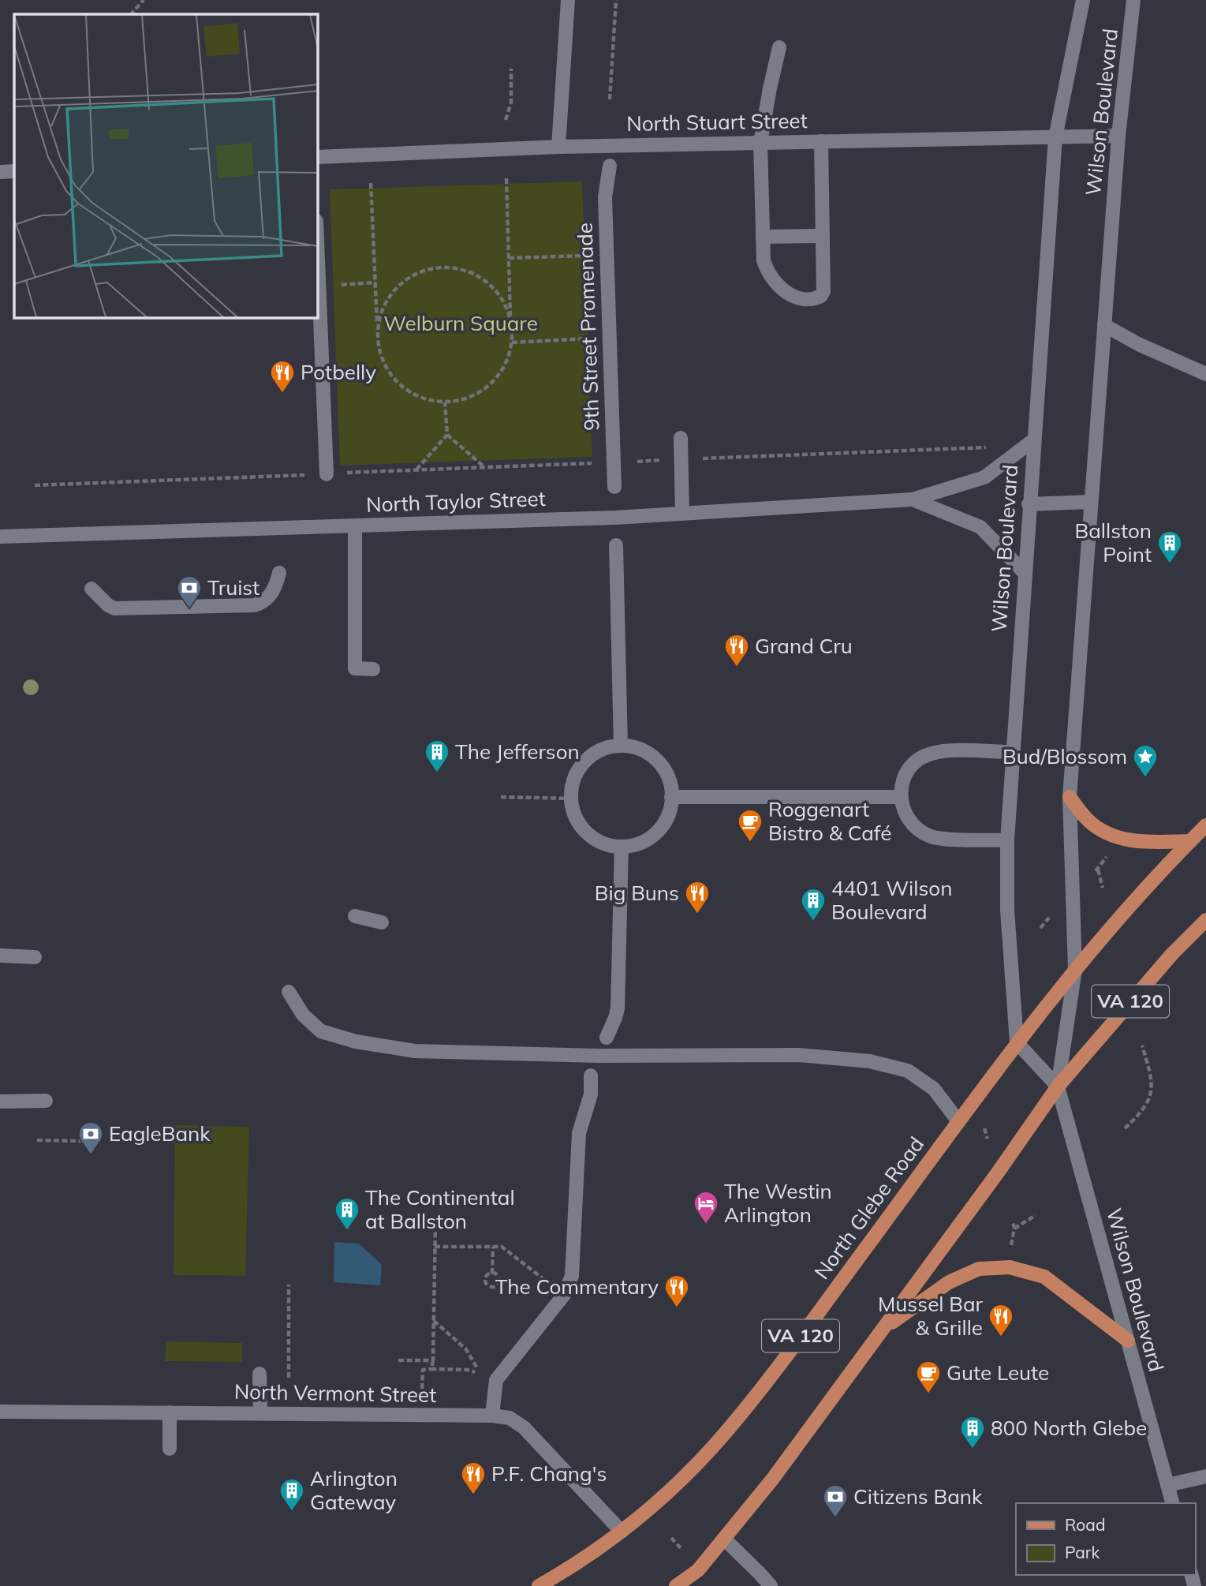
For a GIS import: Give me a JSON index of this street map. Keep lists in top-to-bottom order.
{
  "streets": {
    "main road": ["VA 120", "North Glebe Road"],
    "street": [
      "Wilson Boulevard",
      "North Stuart Street",
      "9th Street Promenade",
      "North Taylor Street",
      "North Vermont Street"
    ]
  },
  "crossings": [
    ["Wilson Boulevard", "North Stuart Street"],
    ["Wilson Boulevard", "North Taylor Street"],
    ["Wilson Boulevard", "VA 120"],
    ["Wilson Boulevard", "North Glebe Road"],
    ["North Glebe Road", "North Vermont Street"]
  ],
  "parks": ["Welburn Square"],
  "places": {
    "restaurant": [
      "Potbelly",
      "Grand Cru",
      "Big Buns",
      "The Commentary",
      "Mussel Bar & Grille",
      "P.F. Chang's"
    ],
    "building": [
      "Ballston Point",
      "The Jefferson",
      "4401 Wilson Boulevard",
      "The Continental at Ballston",
      "800 North Glebe",
      "Arlington Gateway"
    ],
    "bank": ["Truist", "EagleBank", "Citizens Bank"],
    "place": ["Bud/Blossom"],
    "cafe": ["Roggenart Bistro & Café", "Gute Leute"],
    "hotel": ["The Westin Arlington"]
  },
  "legend": ["Road", "Park"]
}
